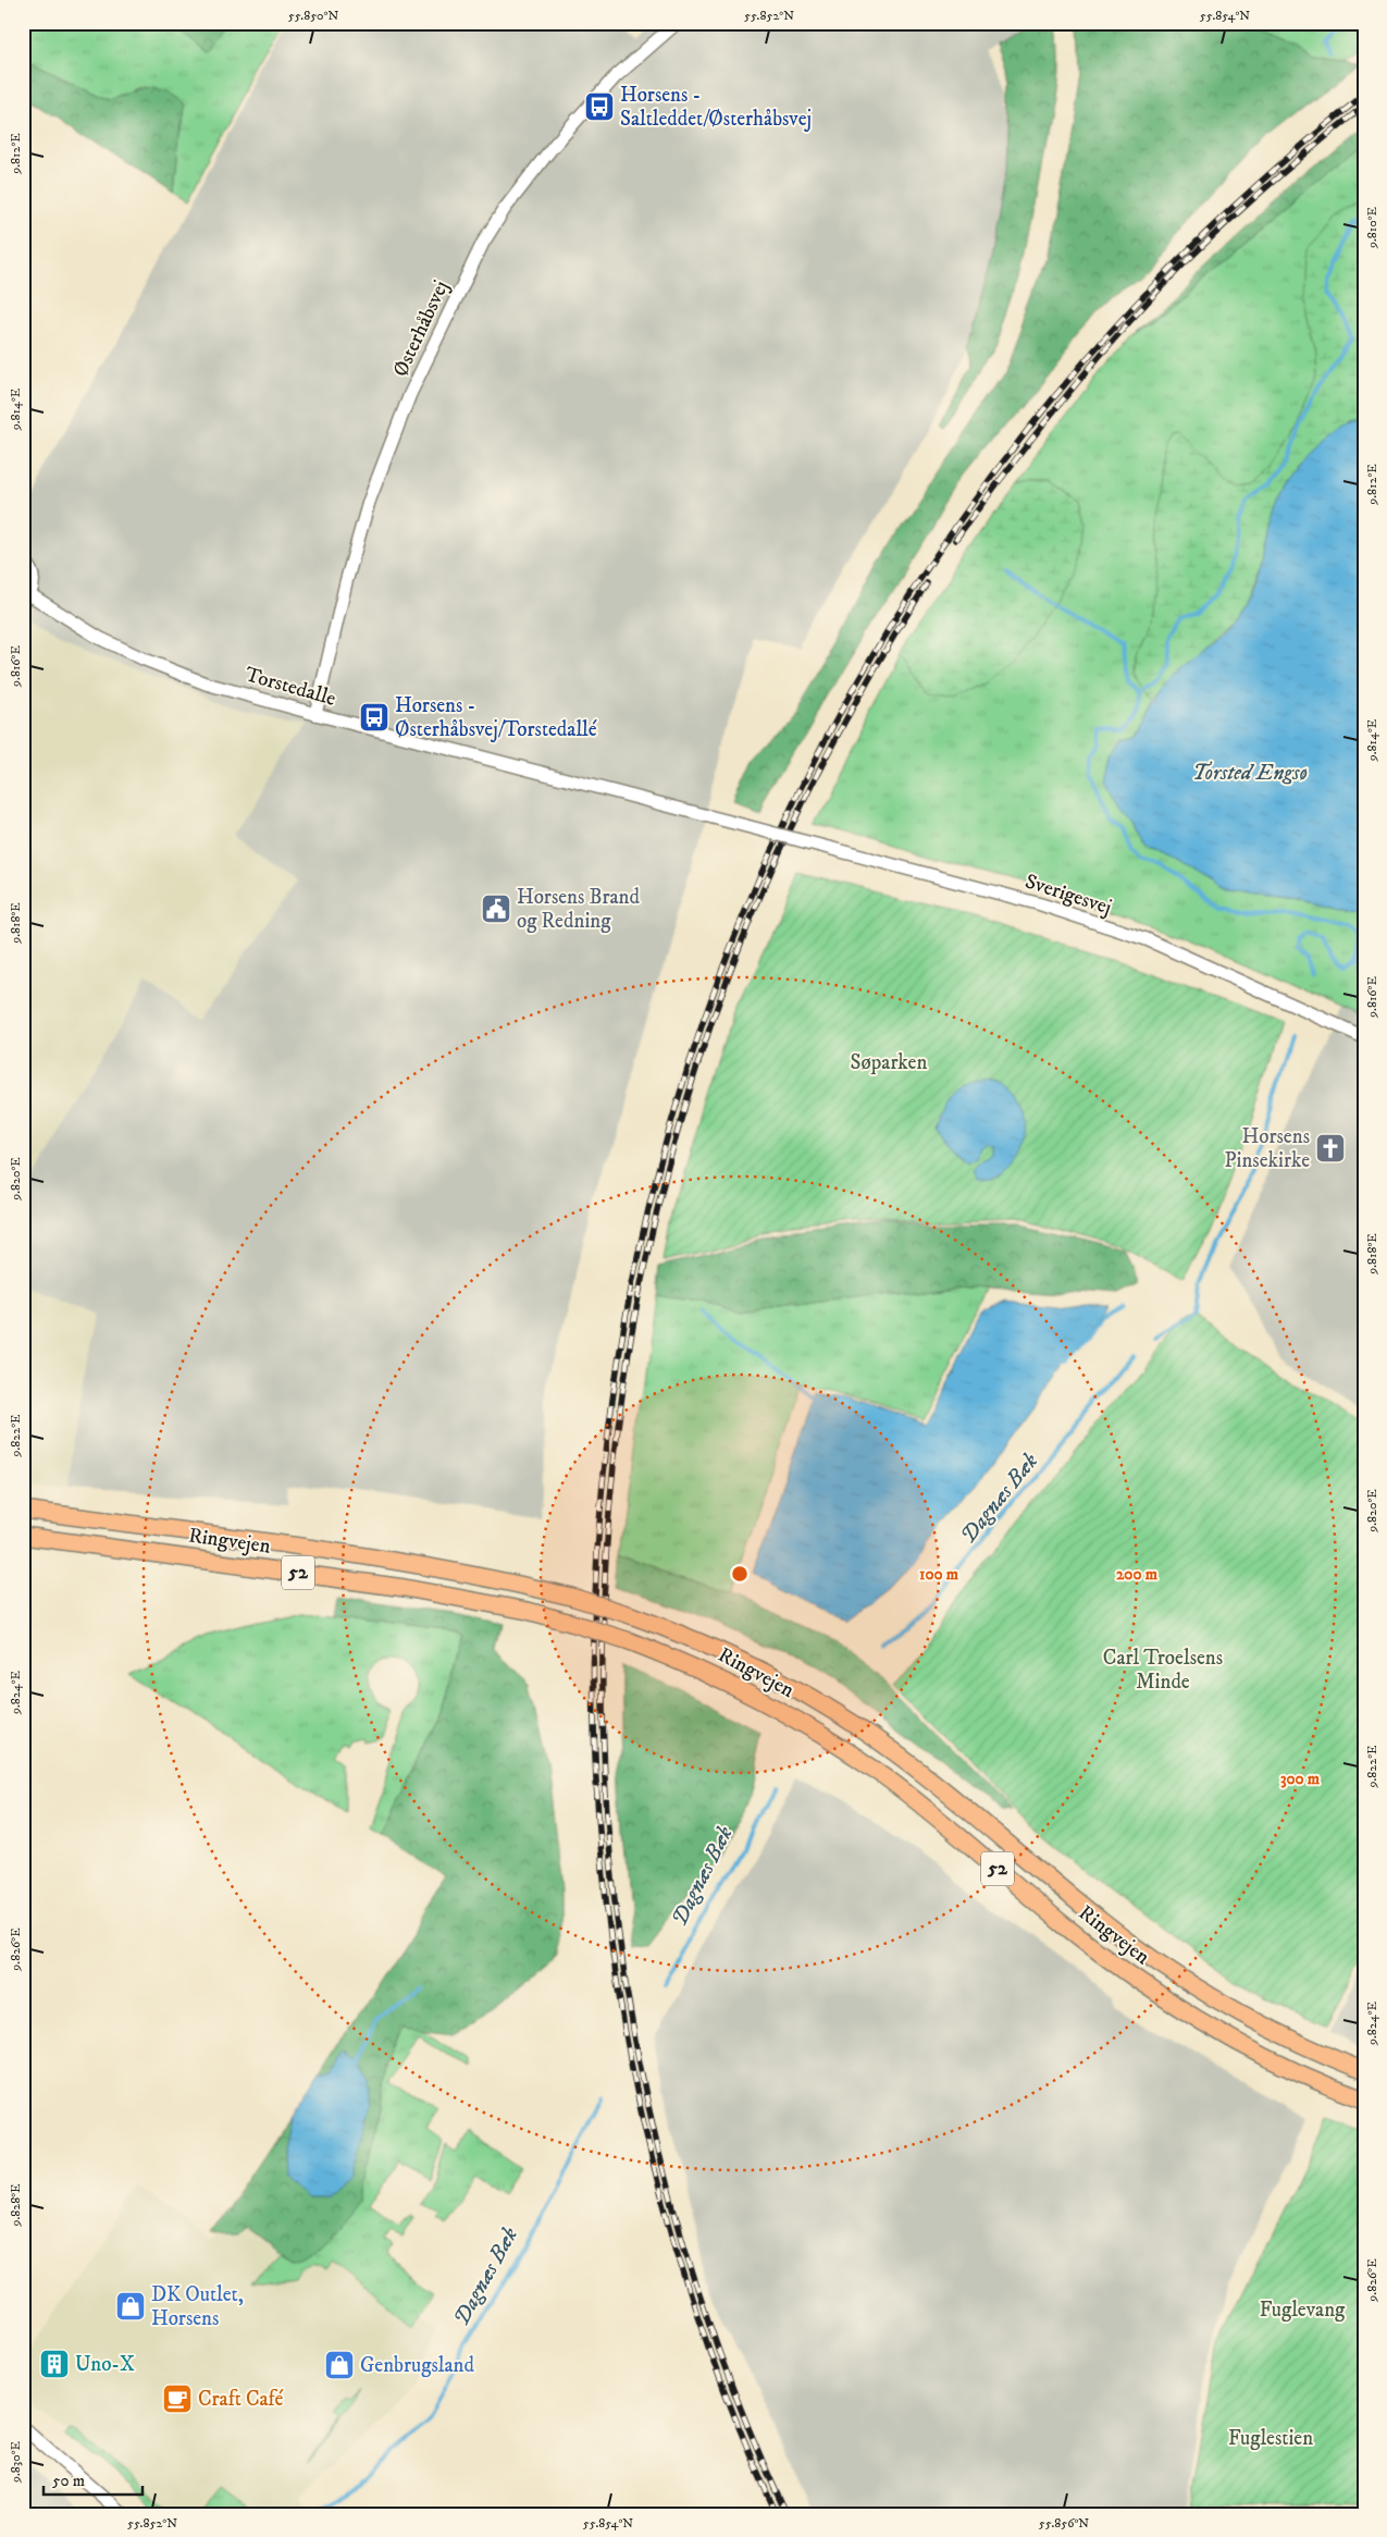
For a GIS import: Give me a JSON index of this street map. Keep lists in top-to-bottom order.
{
  "streets": {
    "main road": ["Ringvejen", "52"],
    "street": ["Østerhåbsvej", "Torstedalle", "Sverigesvej"]
  },
  "crossings": [
    ["Østerhåbsvej", "Torstedalle"],
    ["Torstedalle", "Sverigesvej"]
  ],
  "water": ["Torsted Engsø", "Dagnæs Bæk"],
  "parks": [
    "Søparken",
    "Carl Troelsens Minde",
    "Fuglevang",
    "Fuglestien"
  ],
  "places": {
    "bus stop": ["Horsens - Saltleddet/Østerhåbsvej", "Horsens - Østerhåbsvej/Torstedallé"],
    "public building": ["Horsens Brand og Redning"],
    "church": ["Horsens Pinsekirke"],
    "shop": ["DK Outlet, Horsens", "Genbrugsland"],
    "building": ["Uno-X"],
    "cafe": ["Craft Café"]
  },
  "scale_bar": "50 m",
  "coordinates": [
    "55.850°N",
    "55.852°N",
    "55.854°N",
    "9.812°E",
    "9.810°E",
    "9.814°E",
    "9.816°E",
    "9.818°E",
    "9.820°E",
    "9.822°E",
    "9.824°E",
    "9.826°E",
    "9.828°E",
    "9.830°E",
    "55.856°N"
  ],
  "rings": ["100 m", "200 m", "300 m"]
}
